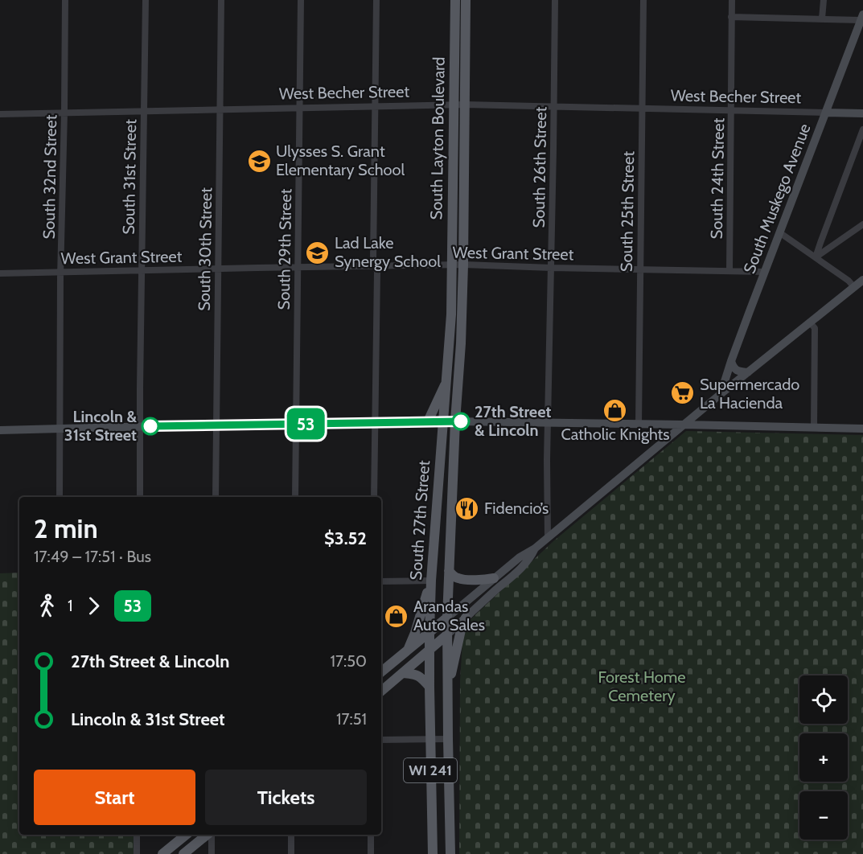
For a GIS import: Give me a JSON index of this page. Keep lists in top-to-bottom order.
{
  "streets": {
    "main road": [
      "West Becher Street",
      "South Layton Boulevard",
      "South Muskego Avenue",
      "South 27th Street",
      "WI 241"
    ],
    "street": [
      "South 26th Street",
      "South 32nd Street",
      "South 31st Street",
      "South 24th Street",
      "South 25th Street",
      "South 30th Street",
      "South 29th Street",
      "West Grant Street"
    ]
  },
  "crossings": [
    ["West Becher Street", "South Layton Boulevard"],
    ["West Becher Street", "South 26th Street"],
    ["West Becher Street", "South 32nd Street"],
    ["West Becher Street", "South 31st Street"],
    ["West Becher Street", "South 24th Street"],
    ["West Becher Street", "South Muskego Avenue"],
    ["West Becher Street", "South 25th Street"],
    ["West Becher Street", "South 30th Street"],
    ["West Becher Street", "South 29th Street"],
    ["South Layton Boulevard", "West Grant Street"],
    ["South Layton Boulevard", "South 27th Street"],
    ["South 26th Street", "West Grant Street"],
    ["South 32nd Street", "West Grant Street"],
    ["South 31st Street", "West Grant Street"],
    ["South 24th Street", "West Grant Street"],
    ["South Muskego Avenue", "West Grant Street"],
    ["South 25th Street", "West Grant Street"],
    ["South 30th Street", "West Grant Street"],
    ["South 29th Street", "West Grant Street"]
  ],
  "parks": ["Forest Home Cemetery"],
  "places": {
    "school or university": ["Ulysses S. Grant Elementary School", "Lad Lake Synergy School"],
    "supermarket": ["Supermercado La Hacienda"],
    "shop": ["Catholic Knights", "Arandas Auto Sales"],
    "other": ["27th Street & Lincoln", "Lincoln & 31st Street"],
    "restaurant": ["Fidencio’s"]
  },
  "lines": ["bus line 53"],
  "page": {
    "on_map": "53",
    "heading": ["2 min", "17:49 – 17:51 · Bus", "$3.52"],
    "legs": ["1", "53"],
    "list": [
      {
        "name": "27th Street & Lincoln",
        "value": "17:50"
      },
      {
        "name": "Lincoln & 31st Street",
        "value": "17:51"
      }
    ],
    "map_buttons": ["+", "−"],
    "buttons": ["Start", "Tickets"]
  }
}
